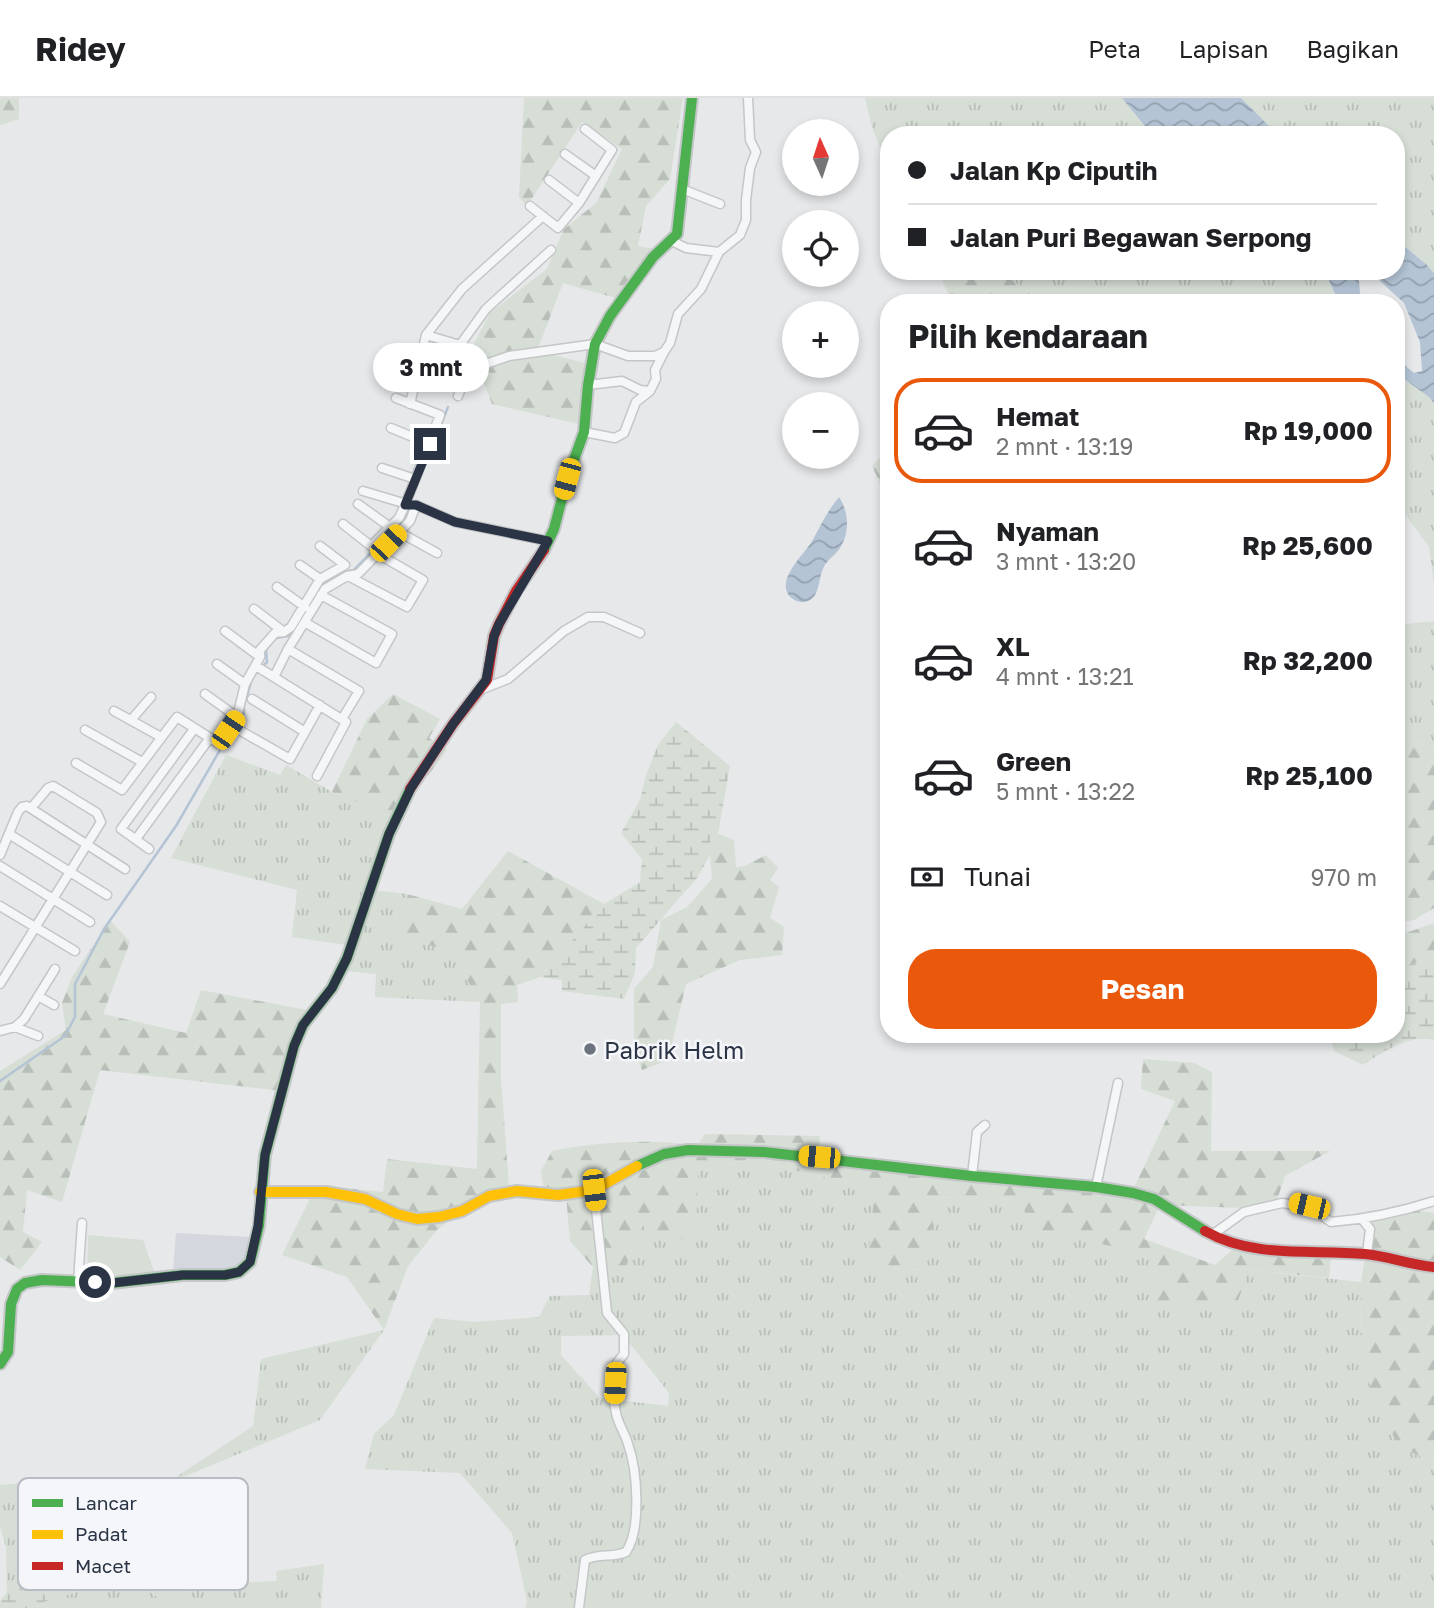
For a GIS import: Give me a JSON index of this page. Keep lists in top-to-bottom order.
{
  "places": ["Pabrik Helm"],
  "legend": ["Lancar", "Padat", "Macet"],
  "north": "top",
  "page": {
    "header": "Ridey",
    "nav": ["Peta", "Lapisan", "Bagikan"],
    "map_buttons": ["+", "−"],
    "banner": ["Jalan Kp Ciputih", "Jalan Puri Begawan Serpong"],
    "heading": "Pilih kendaraan",
    "bubble": "3 mnt",
    "list": [
      {
        "name": "Hemat",
        "note": "2 mnt · 13:19",
        "value": "Rp 19,000"
      },
      {
        "name": "Nyaman",
        "note": "3 mnt · 13:20",
        "value": "Rp 25,600"
      },
      {
        "name": "XL",
        "note": "4 mnt · 13:21",
        "value": "Rp 32,200"
      },
      {
        "name": "Green",
        "note": "5 mnt · 13:22",
        "value": "Rp 25,100"
      }
    ],
    "pay": ["Tunai", "970 m"],
    "buttons": "Pesan"
  }
}
